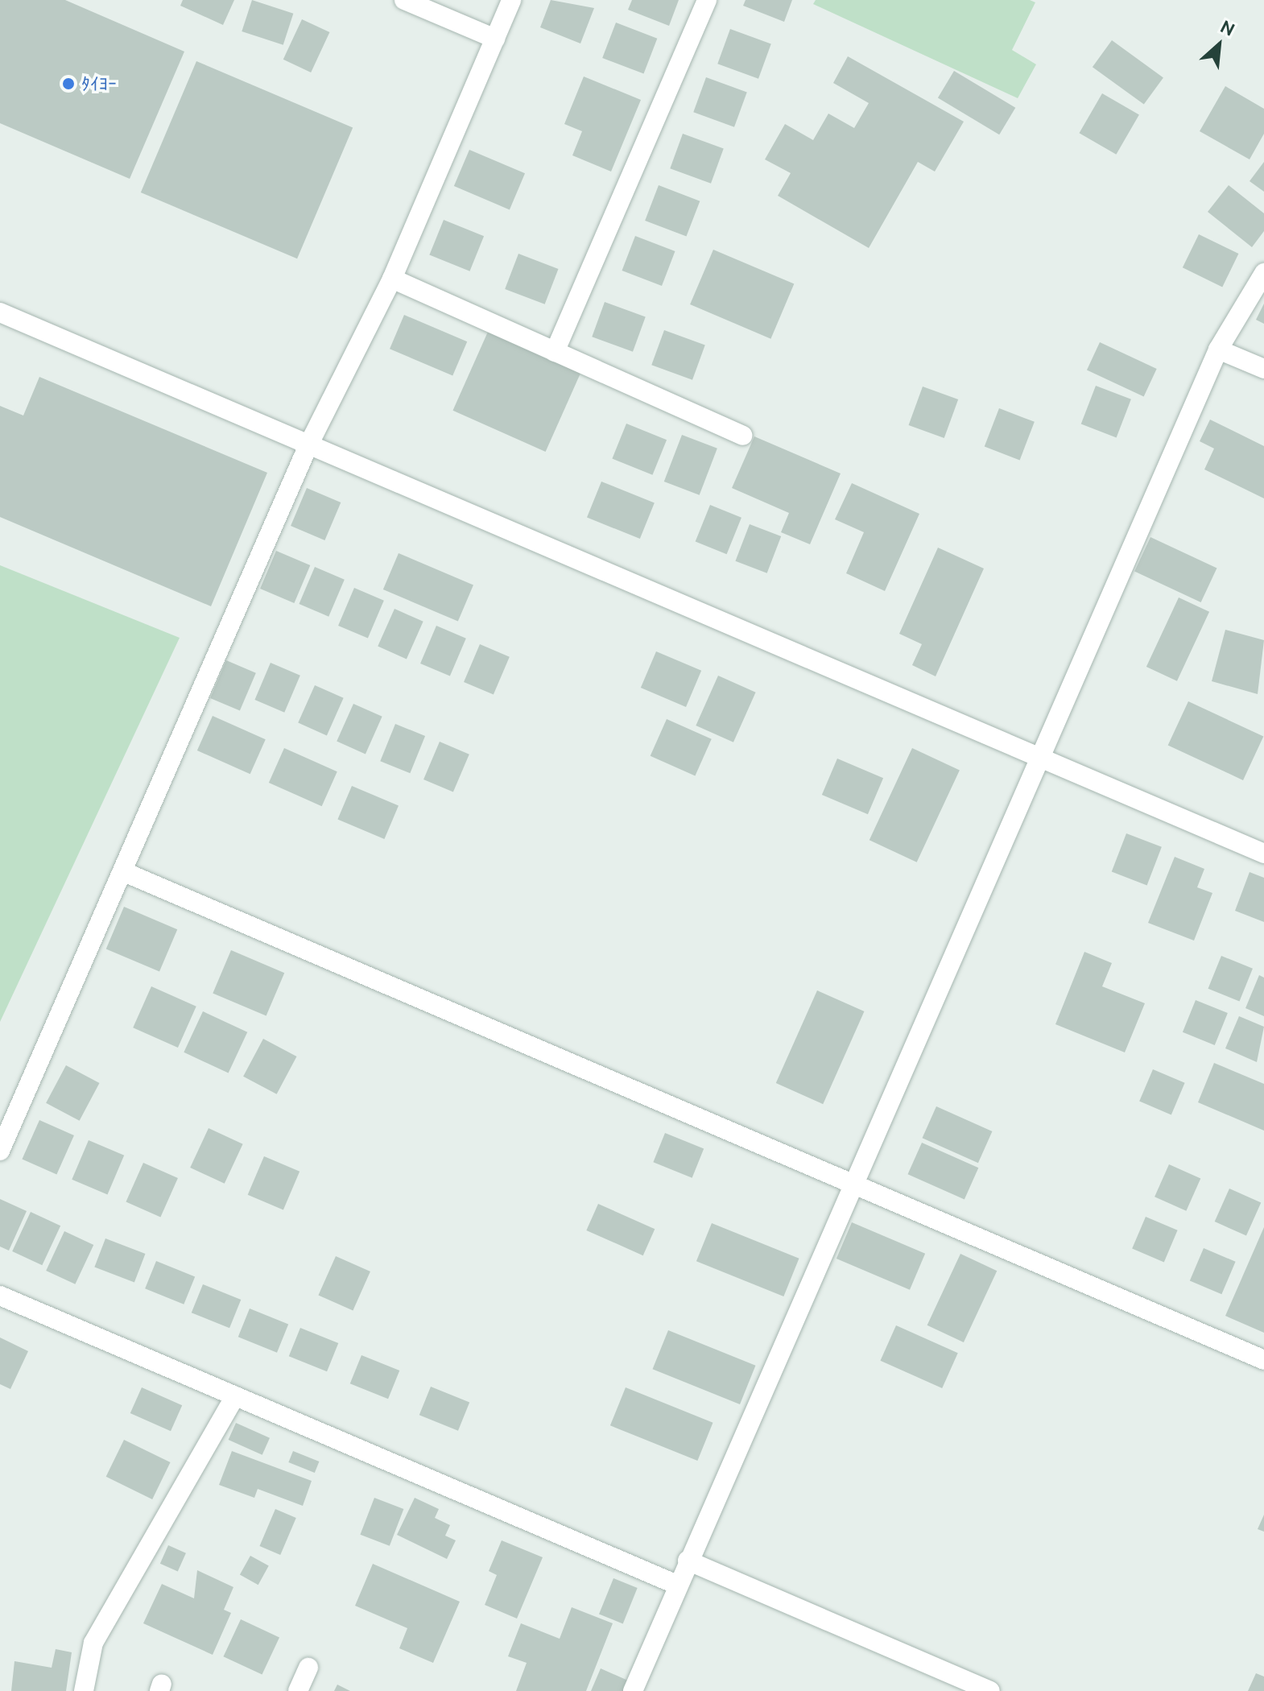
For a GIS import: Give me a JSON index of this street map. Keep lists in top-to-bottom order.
{
  "places": ["ﾀｲﾖｰ"],
  "north": "top right"
}
